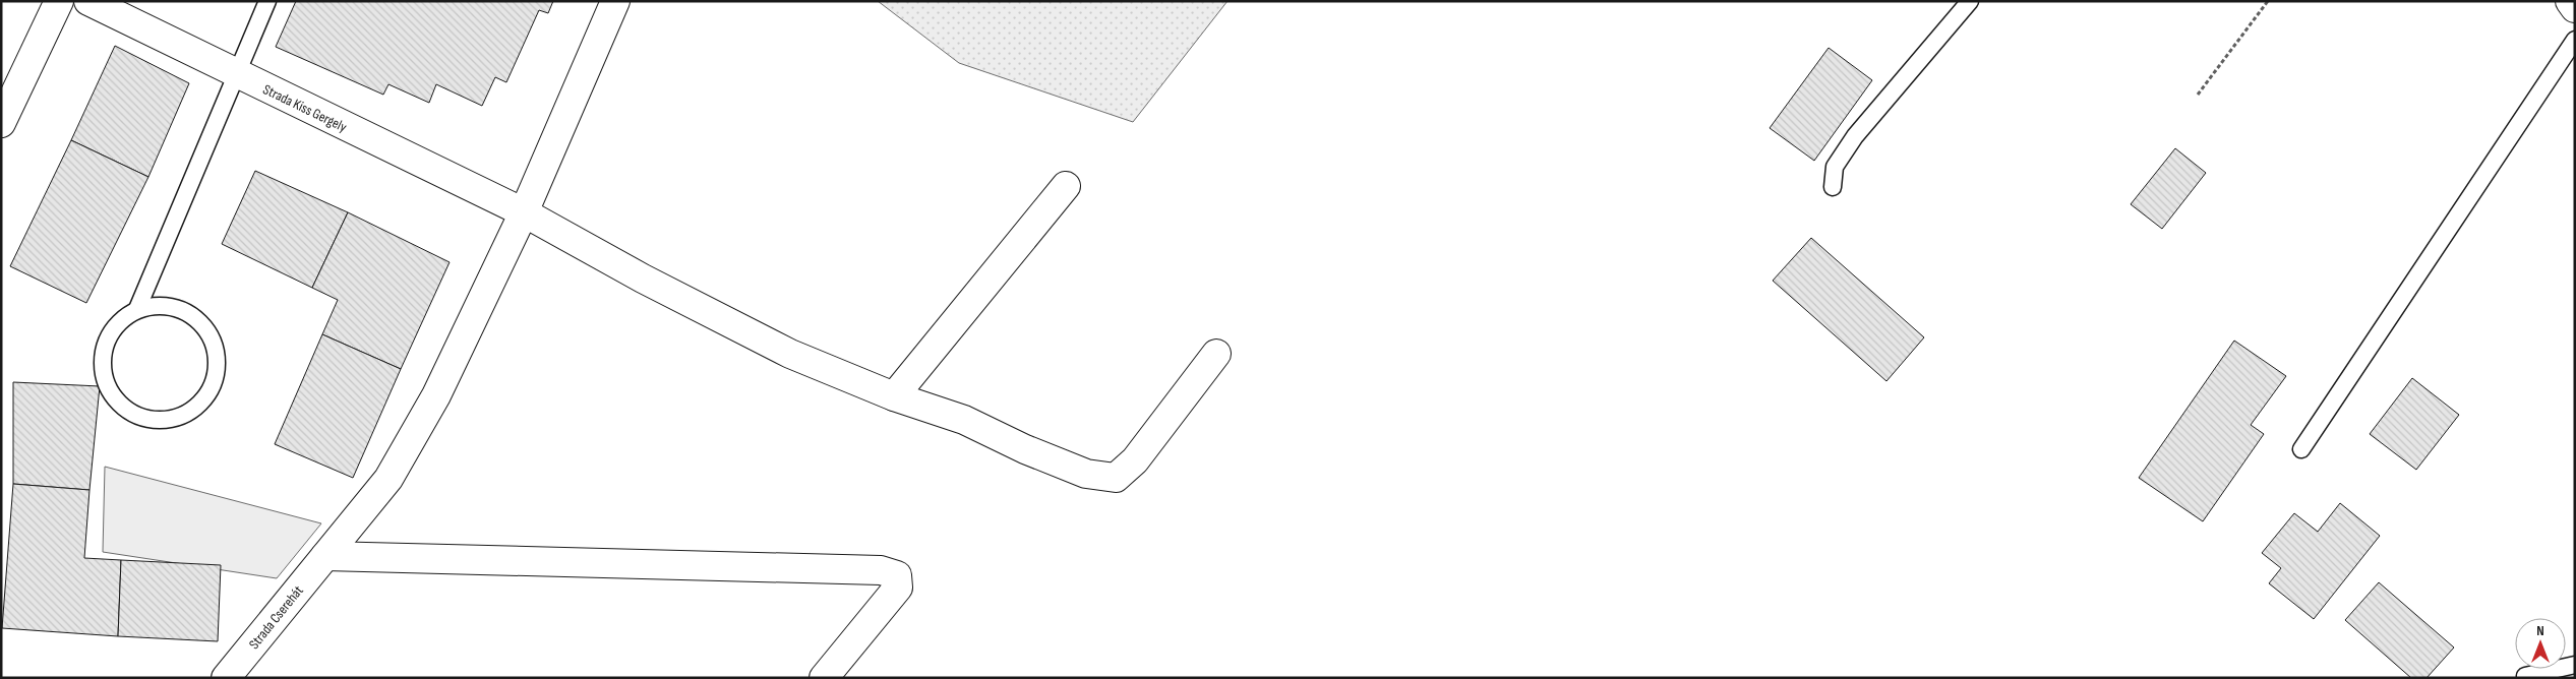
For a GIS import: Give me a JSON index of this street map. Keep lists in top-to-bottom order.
{
  "streets": {
    "street": ["Strada Kiss Gergely", "Strada Cserehát"]
  },
  "north": "top"
}
